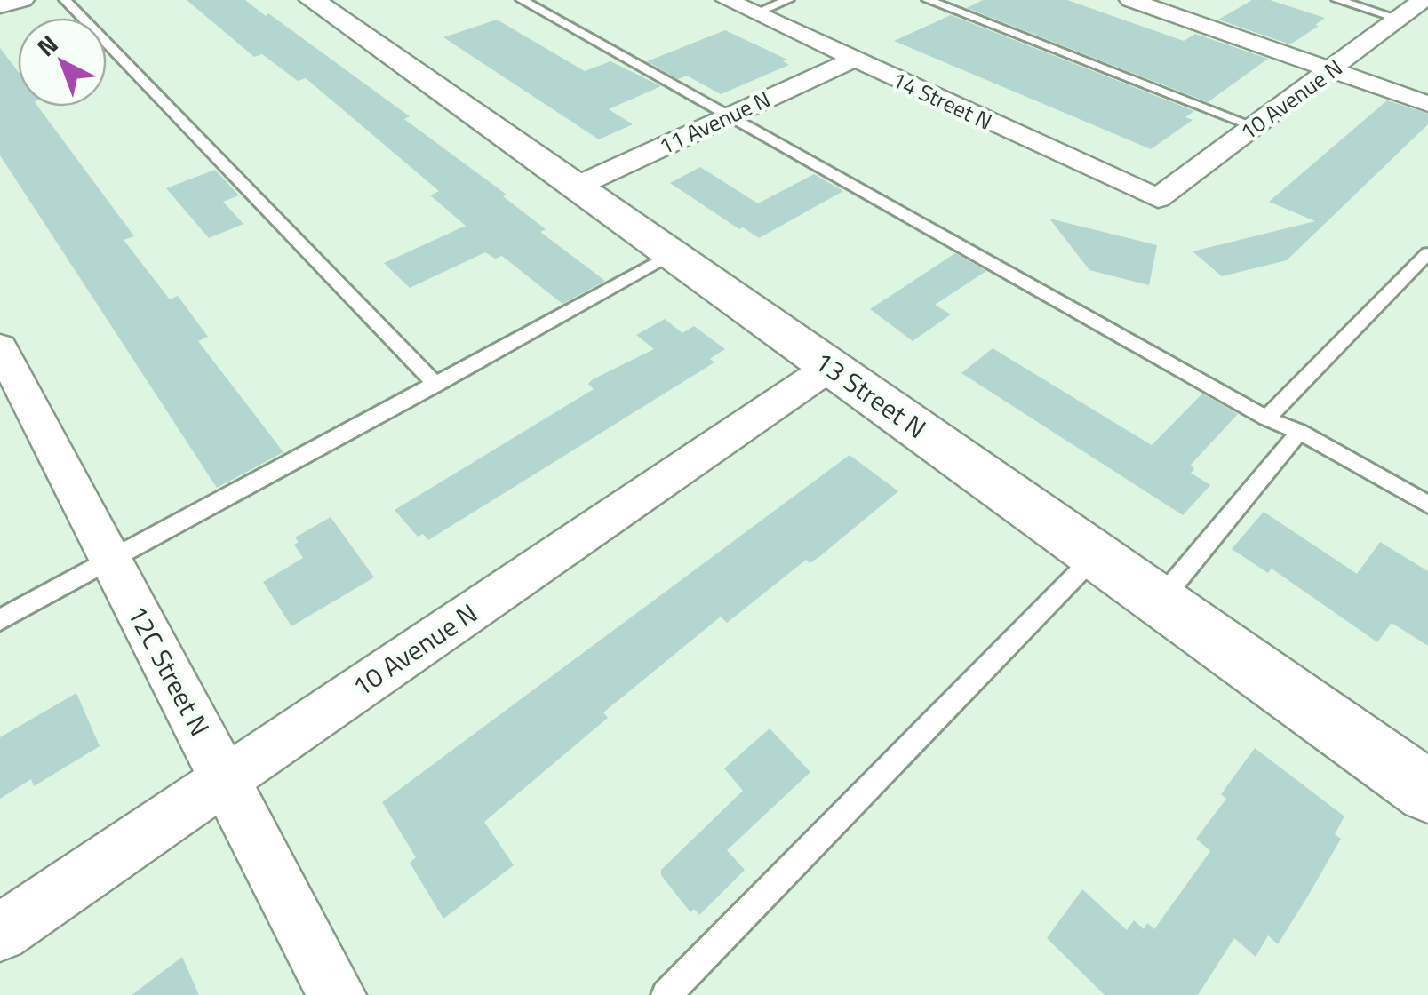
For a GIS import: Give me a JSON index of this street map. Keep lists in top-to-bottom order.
{
  "streets": {
    "street": [
      "10 Avenue N",
      "14 Street N",
      "11 Avenue N",
      "13 Street N",
      "12C Street N"
    ]
  },
  "crossings": [
    ["10 Avenue N", "14 Street N"],
    ["10 Avenue N", "13 Street N"],
    ["10 Avenue N", "12C Street N"],
    ["14 Street N", "11 Avenue N"],
    ["11 Avenue N", "13 Street N"]
  ],
  "north": "top left"
}
